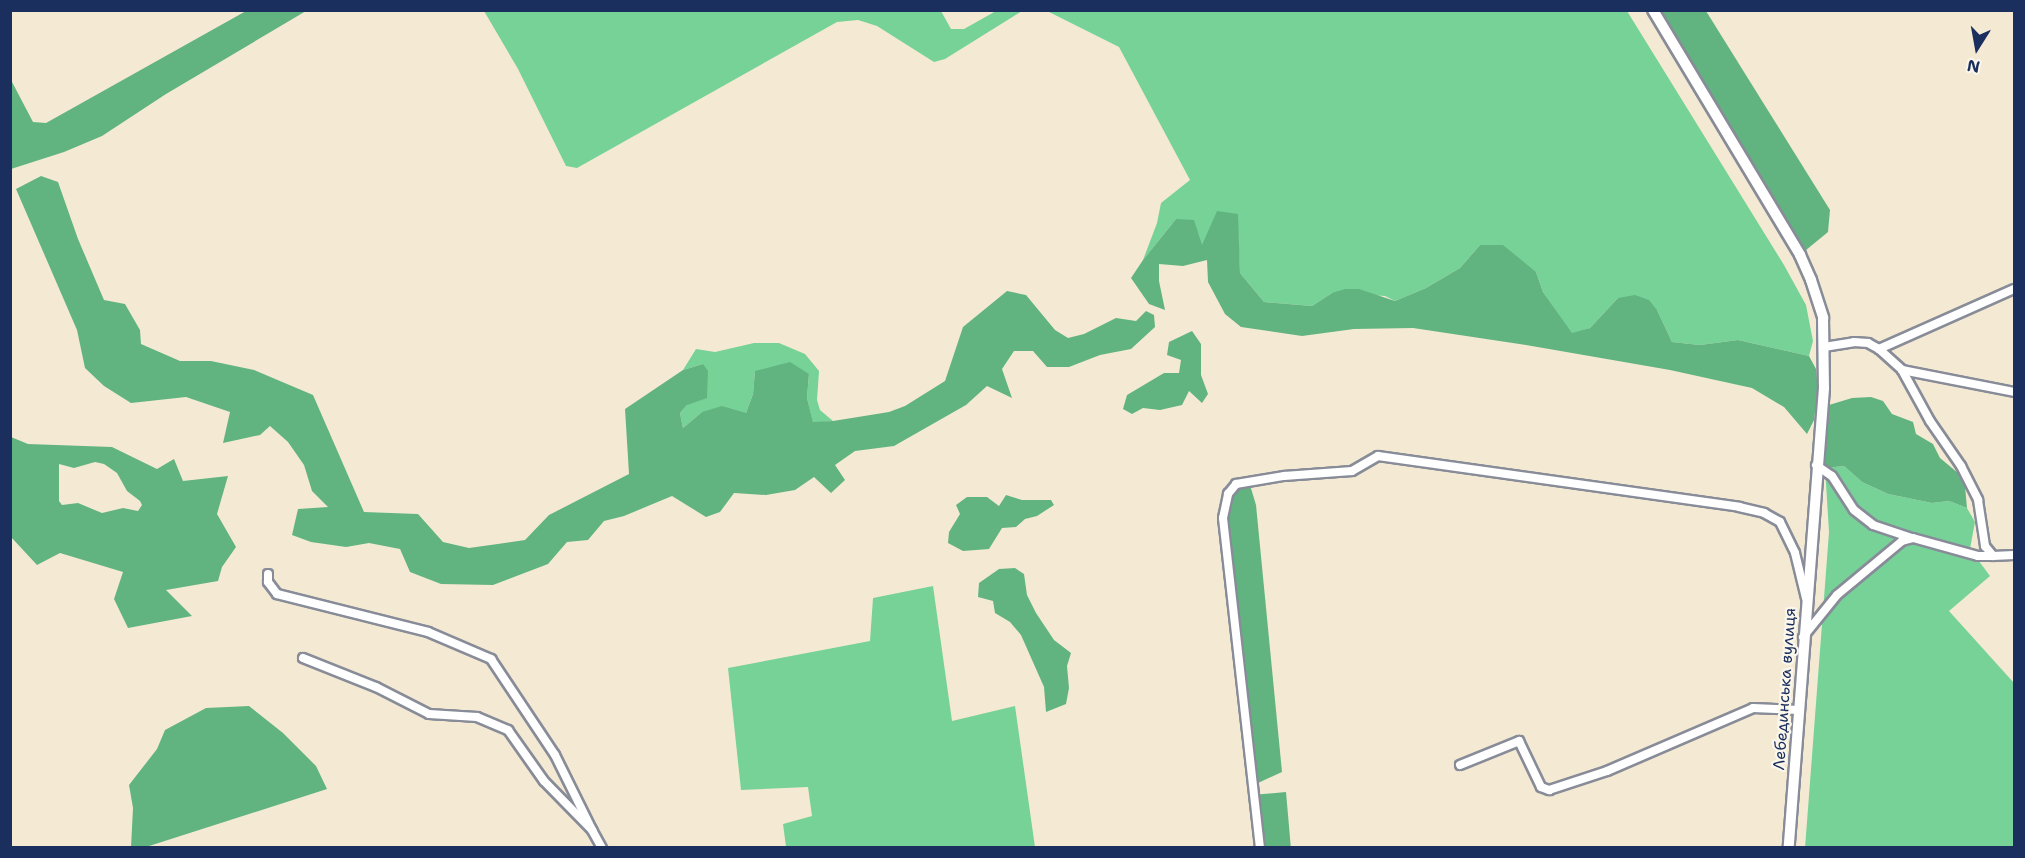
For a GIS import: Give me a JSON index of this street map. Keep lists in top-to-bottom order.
{
  "streets": {
    "street": ["Лебединська вулиця"]
  },
  "north": "bottom"
}
